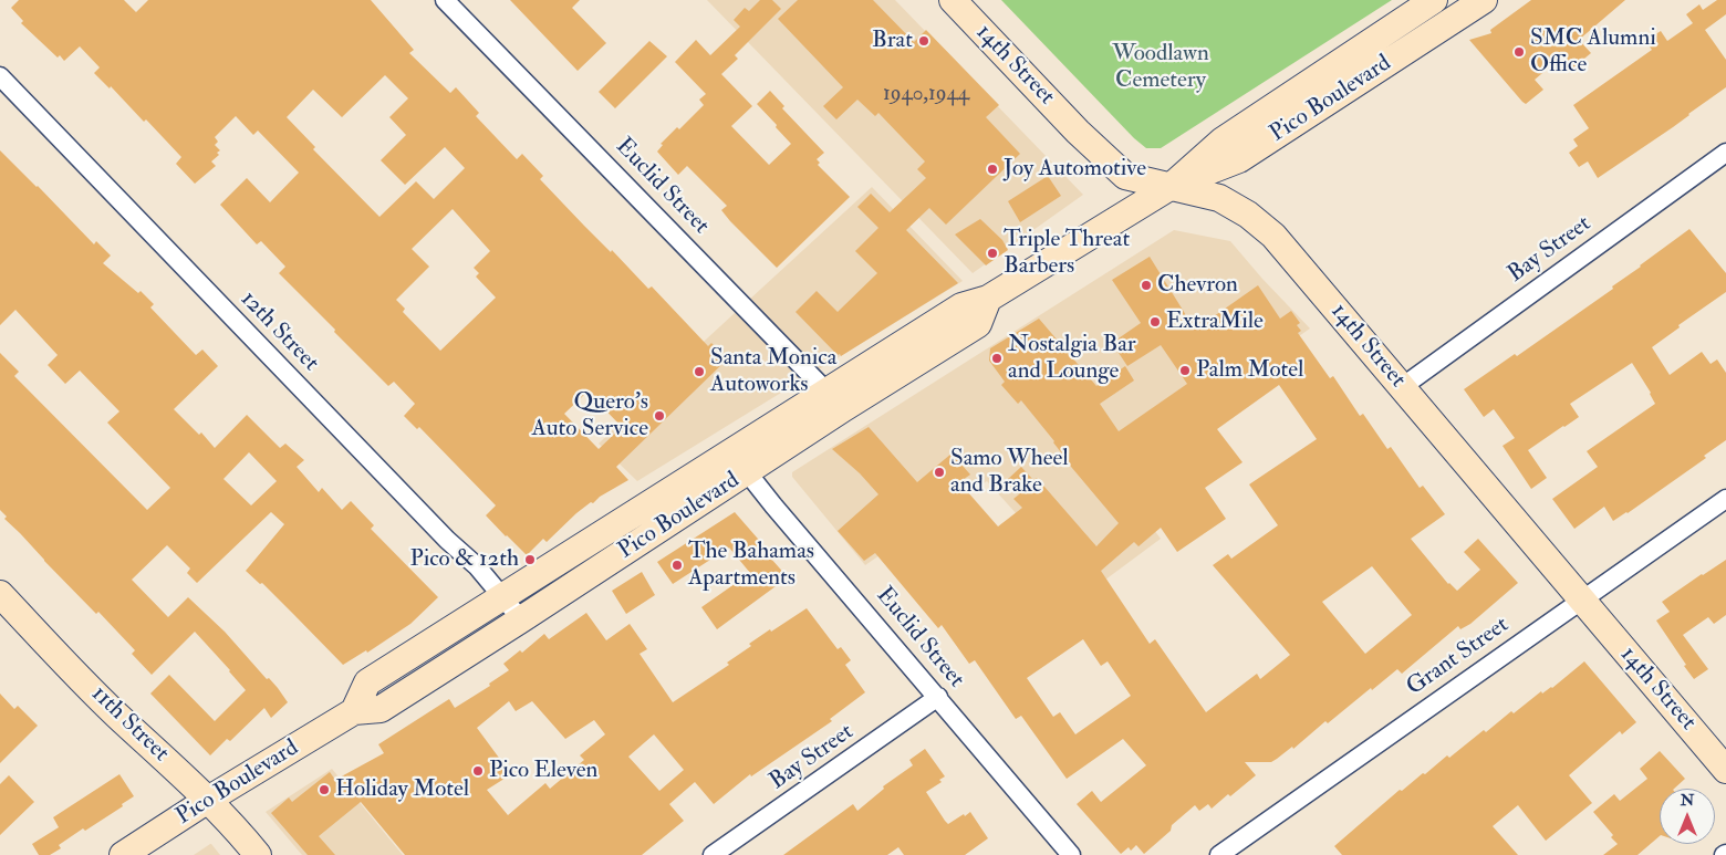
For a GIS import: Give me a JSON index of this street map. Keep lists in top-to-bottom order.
{
  "streets": {
    "main road": ["14th Street", "Pico Boulevard", "11th Street"],
    "street": [
      "Euclid Street",
      "Bay Street",
      "12th Street",
      "Grant Street"
    ]
  },
  "crossings": [
    ["14th Street", "Pico Boulevard"],
    ["14th Street", "Bay Street"],
    ["14th Street", "Grant Street"],
    ["Pico Boulevard", "Euclid Street"],
    ["Pico Boulevard", "12th Street"],
    ["Pico Boulevard", "11th Street"],
    ["Euclid Street", "Bay Street"]
  ],
  "parks": ["Woodlawn Cemetery"],
  "places": [
    "Brat",
    "SMC Alumni Office",
    "Joy Automotive",
    "Triple Threat Barbers",
    "Chevron",
    "ExtraMile",
    "Nostalgia Bar and Lounge",
    "Palm Motel",
    "Santa Monica Autoworks",
    "Quero's Auto Service",
    "Samo Wheel and Brake",
    "Pico & 12th",
    "The Bahamas Apartments",
    "Pico Eleven",
    "Holiday Motel"
  ],
  "house_numbers": ["1940,1944"],
  "north": "top"
}
